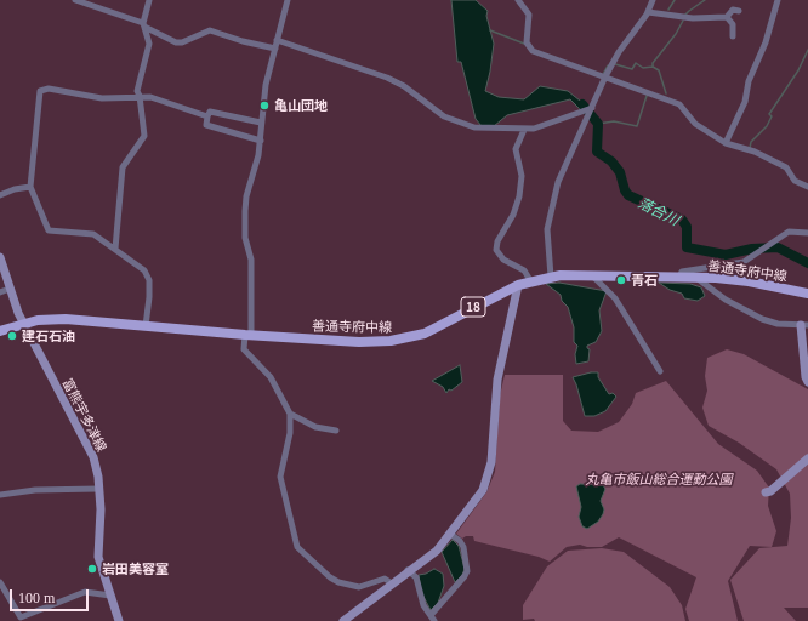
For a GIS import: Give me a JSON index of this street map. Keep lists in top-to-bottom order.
{
  "streets": {
    "main road": ["善通寺府中線", "18"],
    "street": ["富熊宇多津線"]
  },
  "crossings": [
    ["善通寺府中線", "富熊宇多津線"]
  ],
  "water": ["落合川"],
  "parks": ["丸亀市飯山総合運動公園"],
  "places": [
    "亀山団地",
    "青石",
    "建石石油",
    "岩田美容室"
  ],
  "scale_bar": "100 m"
}
